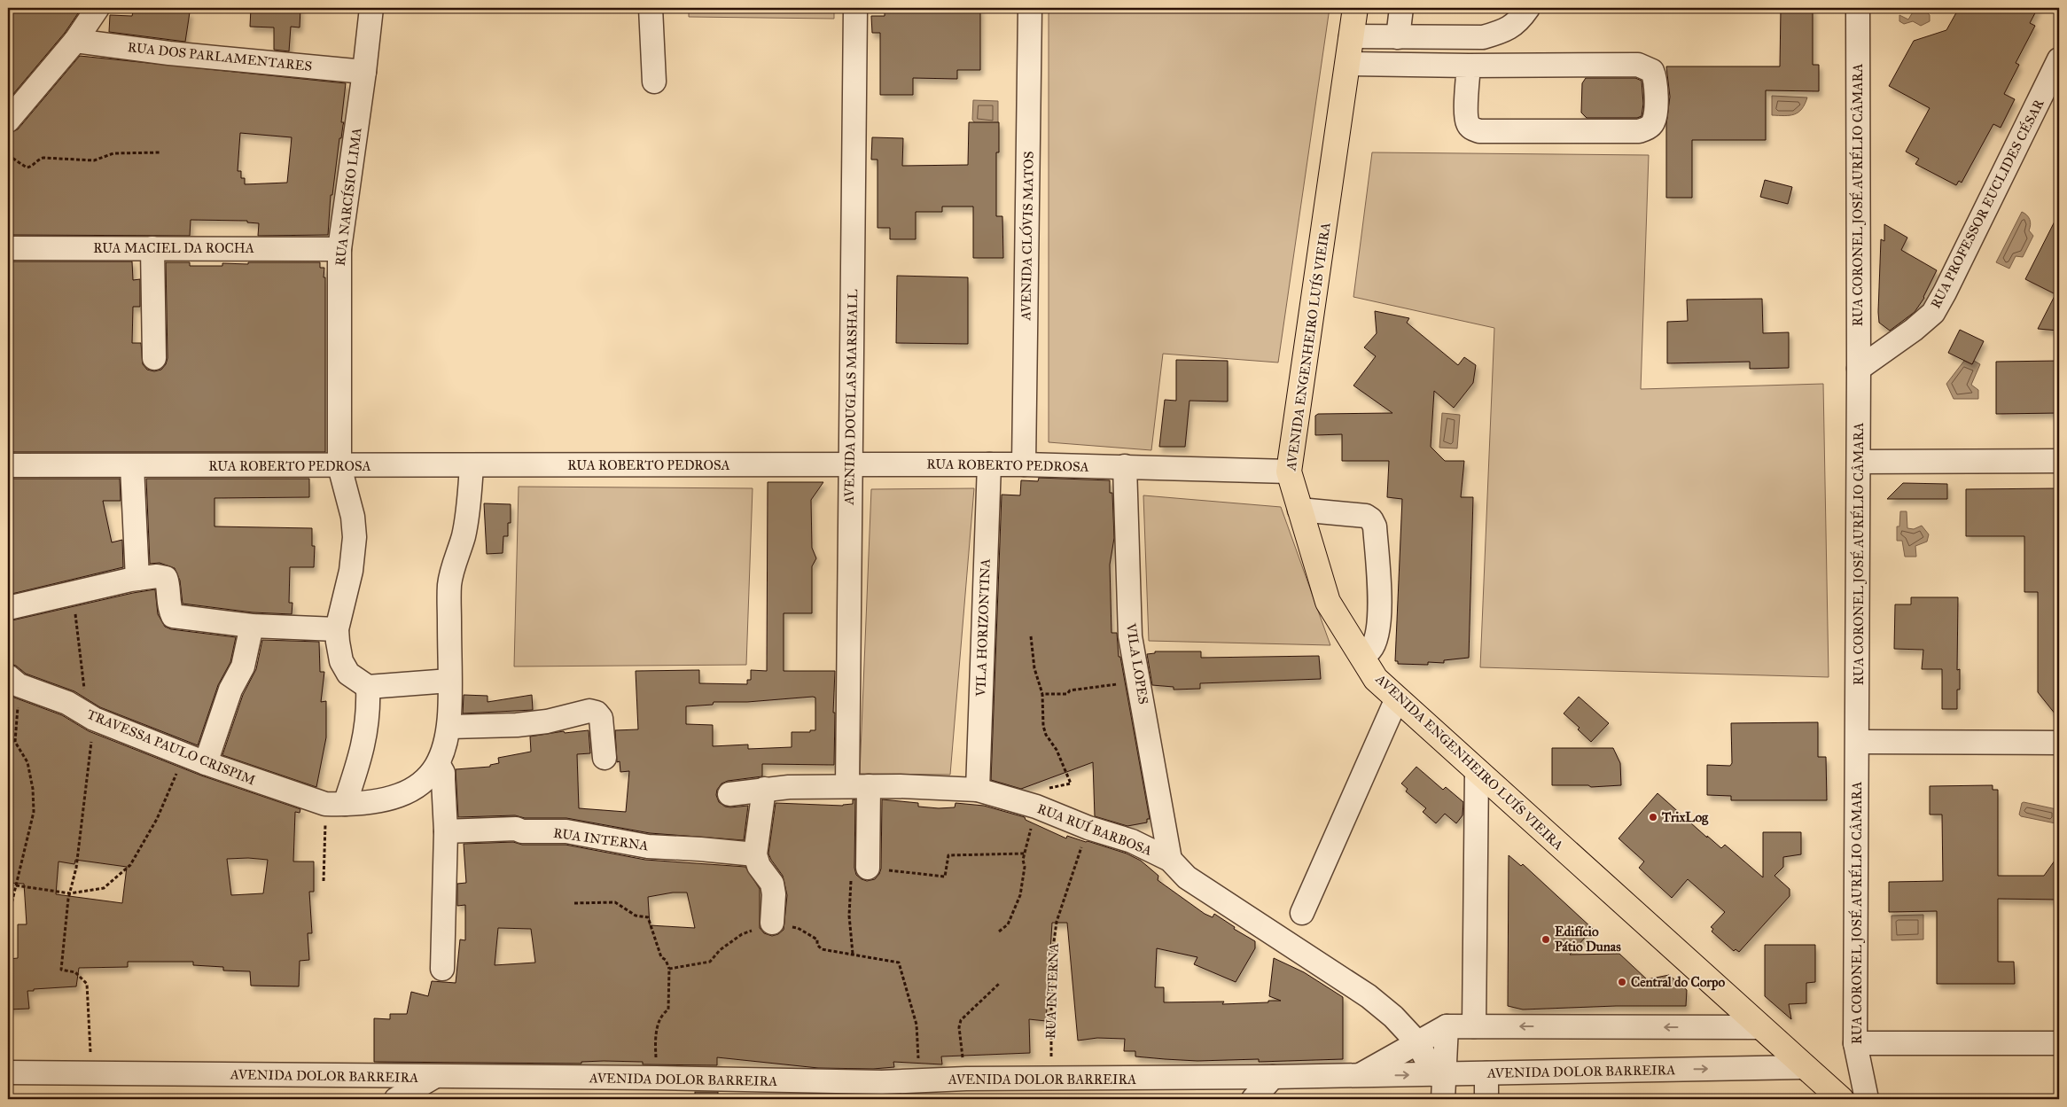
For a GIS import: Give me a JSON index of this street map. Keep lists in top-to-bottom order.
{
  "streets": {
    "main road": ["AVENIDA ENGENHEIRO LUÍS VIEIRA"],
    "street": [
      "RUA DOS PARLAMENTARES",
      "RUA CORONEL JOSÉ AURÉLIO CÂMARA",
      "RUA NARCÍSIO LIMA",
      "RUA PROFESSOR EUCLIDES CÉSAR",
      "AVENIDA CLÓVIS MATOS",
      "RUA MACIEL DA ROCHA",
      "AVENIDA DOUGLAS MARSHALL",
      "RUA ROBERTO PEDROSA",
      "VILA HORIZONTINA",
      "VILA LOPES",
      "TRAVESSA PAULO CRISPIM",
      "RUA RUÍ BARBOSA",
      "RUA INTERNA",
      "AVENIDA DOLOR BARREIRA"
    ]
  },
  "crossings": [
    ["RUA DOS PARLAMENTARES", "RUA NARCÍSIO LIMA"],
    ["RUA CORONEL JOSÉ AURÉLIO CÂMARA", "RUA PROFESSOR EUCLIDES CÉSAR"],
    ["RUA NARCÍSIO LIMA", "RUA MACIEL DA ROCHA"],
    ["RUA NARCÍSIO LIMA", "RUA ROBERTO PEDROSA"],
    ["AVENIDA CLÓVIS MATOS", "RUA ROBERTO PEDROSA"],
    ["AVENIDA ENGENHEIRO LUÍS VIEIRA", "RUA ROBERTO PEDROSA"],
    ["AVENIDA ENGENHEIRO LUÍS VIEIRA", "AVENIDA DOLOR BARREIRA"],
    ["AVENIDA DOUGLAS MARSHALL", "RUA ROBERTO PEDROSA"],
    ["AVENIDA DOUGLAS MARSHALL", "RUA RUÍ BARBOSA"],
    ["RUA ROBERTO PEDROSA", "VILA HORIZONTINA"],
    ["RUA ROBERTO PEDROSA", "VILA LOPES"],
    ["VILA HORIZONTINA", "RUA RUÍ BARBOSA"],
    ["VILA LOPES", "RUA RUÍ BARBOSA"],
    ["RUA RUÍ BARBOSA", "RUA INTERNA"],
    ["RUA RUÍ BARBOSA", "AVENIDA DOLOR BARREIRA"],
    ["RUA INTERNA", "AVENIDA DOLOR BARREIRA"]
  ],
  "places": ["TrixLog", "Edifício Pátio Dunas", "Central do Corpo"]
}
